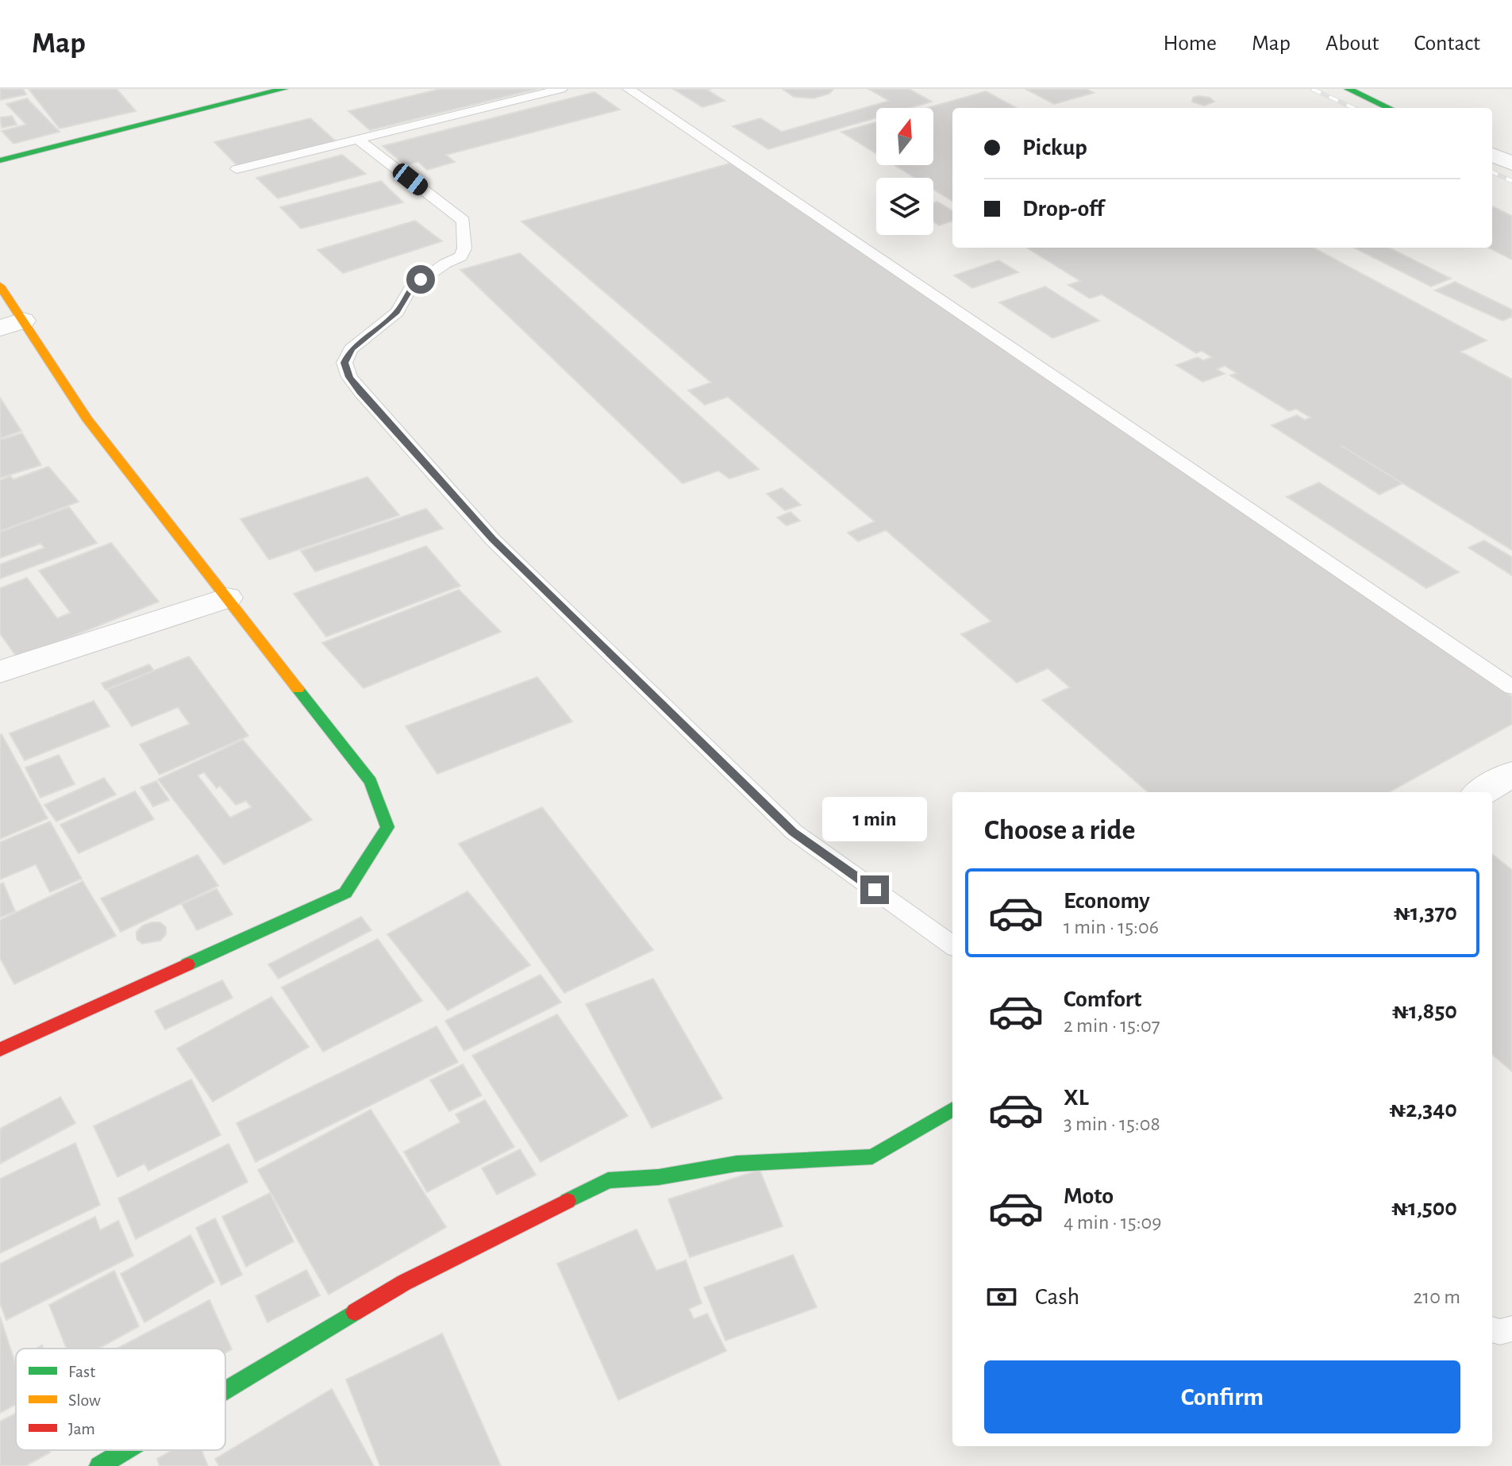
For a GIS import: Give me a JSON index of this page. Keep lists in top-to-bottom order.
{
  "legend": ["Fast", "Slow", "Jam"],
  "north": "top",
  "page": {
    "header": "Map",
    "nav": [
      "Home",
      "Map",
      "About",
      "Contact"
    ],
    "banner": ["Pickup", "Drop-off"],
    "heading": "Choose a ride",
    "bubble": "1 min",
    "list": [
      {
        "name": "Economy",
        "note": "1 min · 15:06",
        "value": "₦1,370"
      },
      {
        "name": "Comfort",
        "note": "2 min · 15:07",
        "value": "₦1,850"
      },
      {
        "name": "XL",
        "note": "3 min · 15:08",
        "value": "₦2,340"
      },
      {
        "name": "Moto",
        "note": "4 min · 15:09",
        "value": "₦1,500"
      }
    ],
    "pay": ["Cash", "210 m"],
    "buttons": "Confirm"
  }
}
